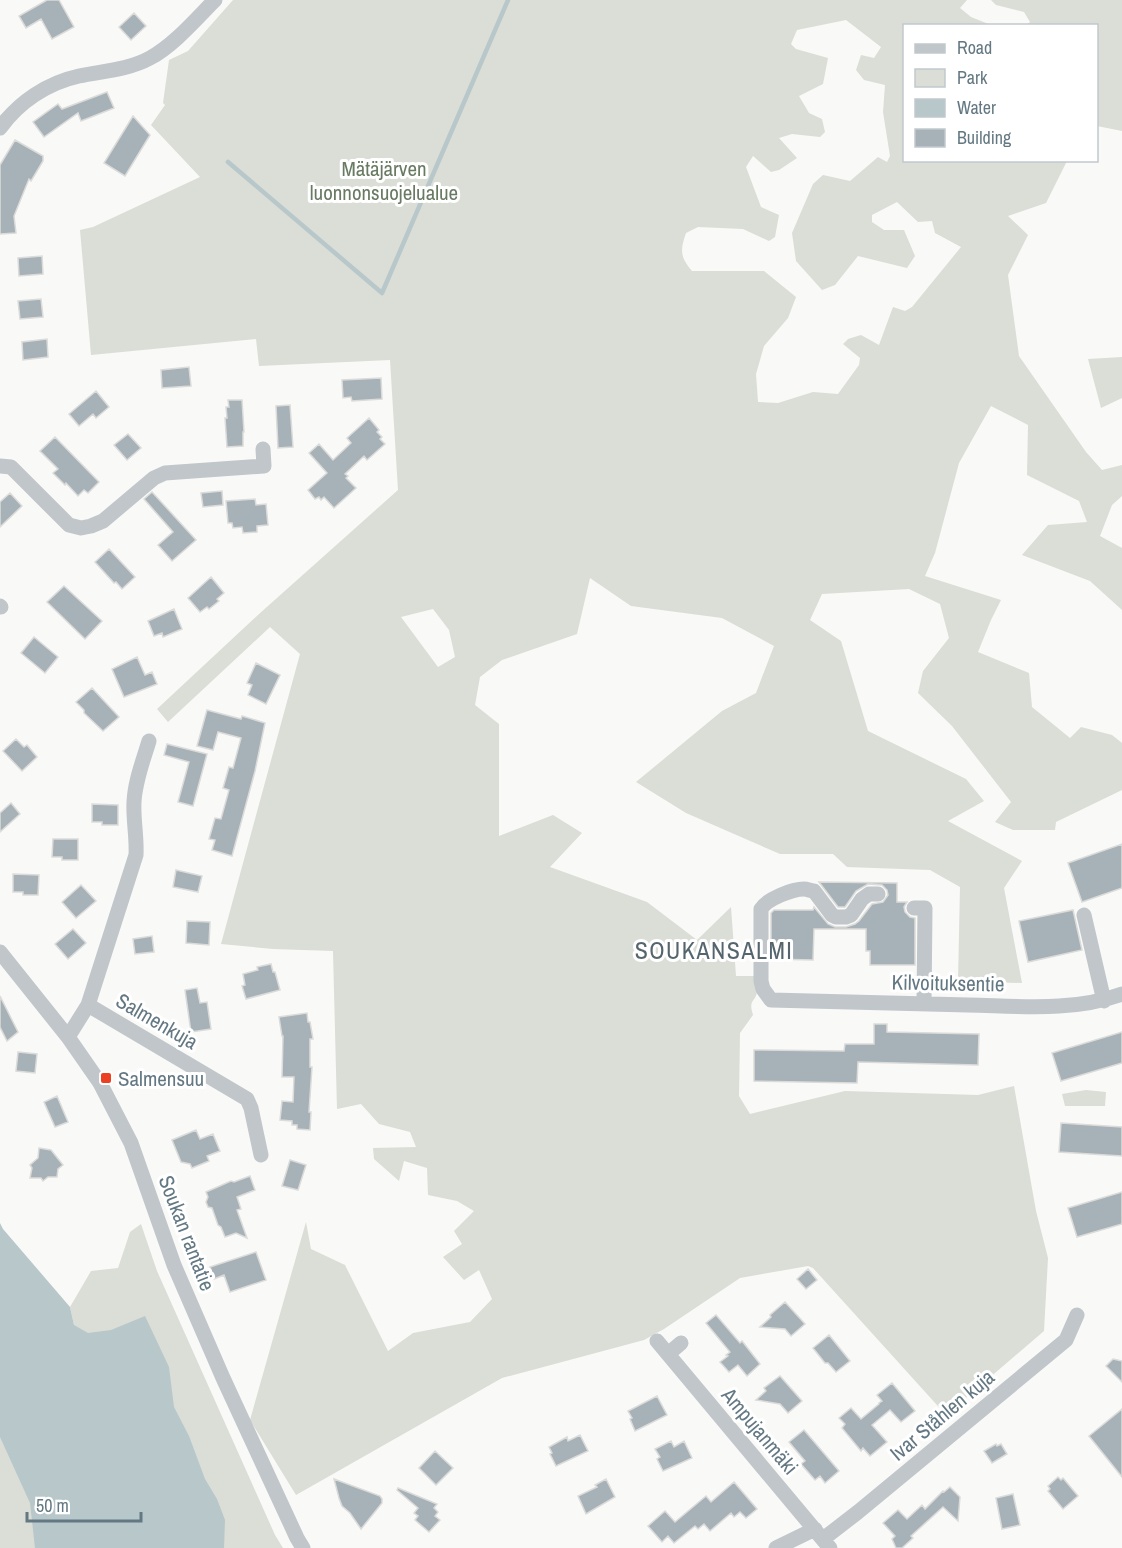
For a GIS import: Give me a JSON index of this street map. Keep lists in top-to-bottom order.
{
  "streets": {
    "street": [
      "Kilvoituksentie",
      "Salmenkuja",
      "Soukan rantatie",
      "Ivar Ståhlen kuja",
      "Ampujanmäki"
    ]
  },
  "crossings": [
    ["Ivar Ståhlen kuja", "Ampujanmäki"]
  ],
  "districts": ["SOUKANSALMI"],
  "parks": ["Mätäjärven luonnonsuojelualue"],
  "places": {
    "transit": ["Salmensuu"]
  },
  "legend": [
    "Road",
    "Park",
    "Water",
    "Building"
  ],
  "scale_bar": "50 m"
}
